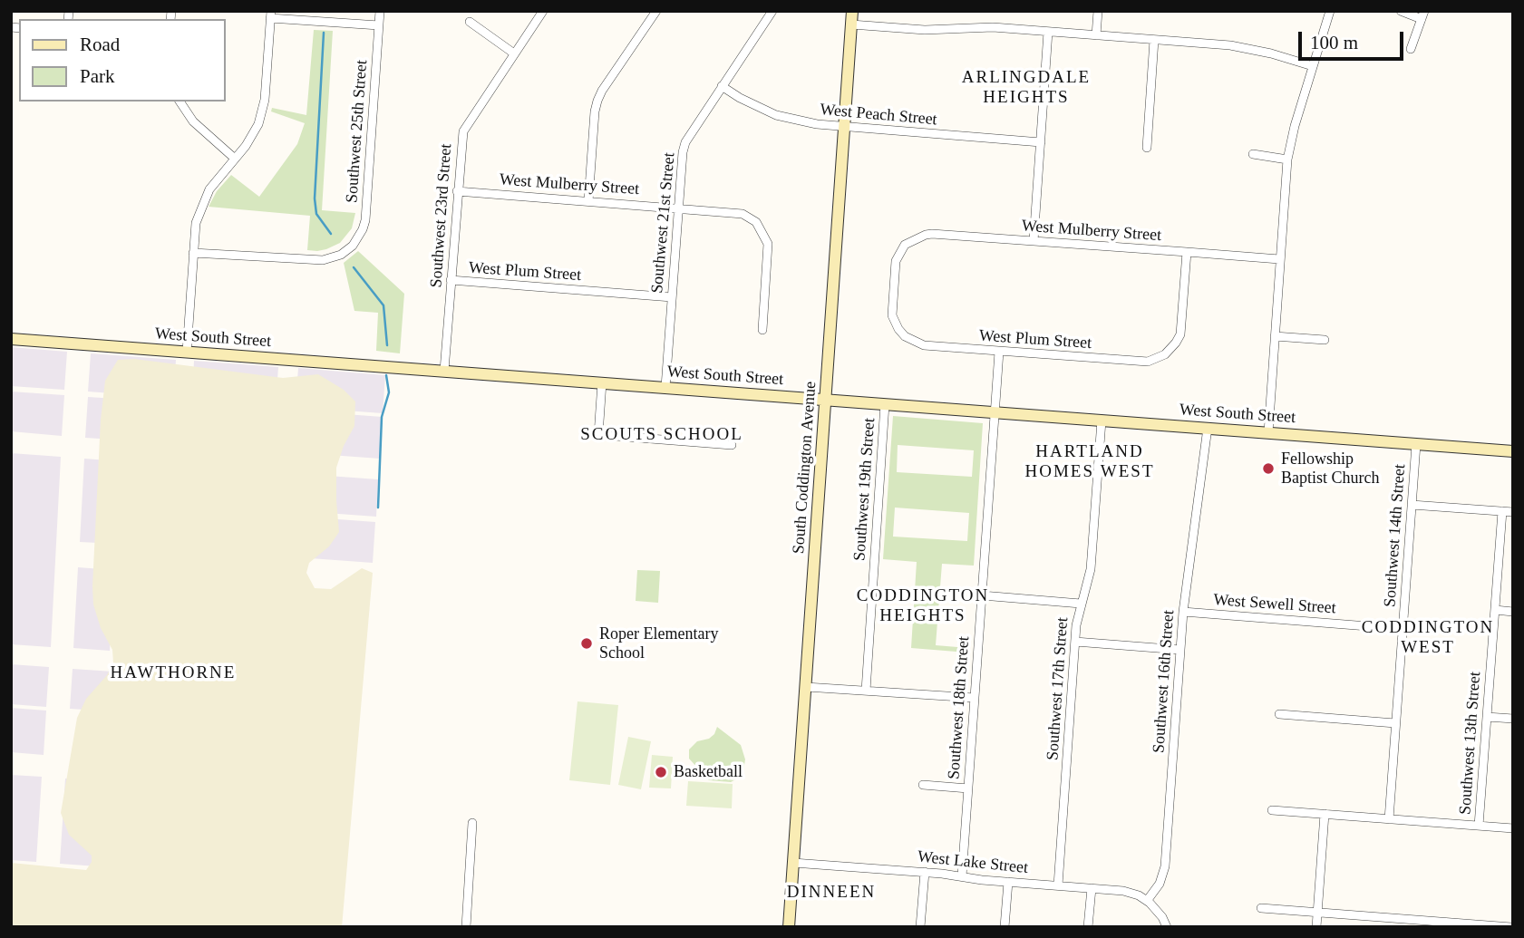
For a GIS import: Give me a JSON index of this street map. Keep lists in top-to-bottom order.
{
  "streets": {
    "street": [
      "West Peach Street",
      "Southwest 25th Street",
      "West Mulberry Street",
      "Southwest 23rd Street",
      "Southwest 21st Street",
      "West Plum Street",
      "West South Street",
      "South Coddington Avenue",
      "Southwest 19th Street",
      "Southwest 14th Street",
      "West Sewell Street",
      "Southwest 16th Street",
      "Southwest 17th Street",
      "Southwest 18th Street",
      "Southwest 13th Street",
      "West Lake Street"
    ]
  },
  "crossings": [
    ["West Peach Street", "Southwest 21st Street"],
    ["West Peach Street", "South Coddington Avenue"],
    ["West Mulberry Street", "Southwest 23rd Street"],
    ["West Mulberry Street", "Southwest 21st Street"],
    ["West Mulberry Street", "West Plum Street"],
    ["Southwest 23rd Street", "West Plum Street"],
    ["Southwest 23rd Street", "West South Street"],
    ["Southwest 21st Street", "West Plum Street"],
    ["Southwest 21st Street", "West South Street"],
    ["West Plum Street", "Southwest 18th Street"],
    ["West South Street", "South Coddington Avenue"],
    ["West South Street", "Southwest 19th Street"],
    ["West South Street", "Southwest 14th Street"],
    ["West South Street", "Southwest 16th Street"],
    ["West South Street", "Southwest 17th Street"],
    ["West South Street", "Southwest 18th Street"],
    ["South Coddington Avenue", "West Lake Street"],
    ["Southwest 14th Street", "West Sewell Street"],
    ["West Sewell Street", "Southwest 16th Street"],
    ["Southwest 16th Street", "West Lake Street"],
    ["Southwest 17th Street", "West Lake Street"],
    ["Southwest 18th Street", "West Lake Street"]
  ],
  "districts": [
    "ARLINGDALE HEIGHTS",
    "SCOUTS SCHOOL",
    "HARTLAND HOMES WEST",
    "CODDINGTON HEIGHTS",
    "CODDINGTON WEST",
    "HAWTHORNE",
    "DINNEEN"
  ],
  "places": ["Fellowship Baptist Church", "Roper Elementary School", "Basketball"],
  "legend": ["Road", "Park"],
  "scale_bar": "100 m"
}
